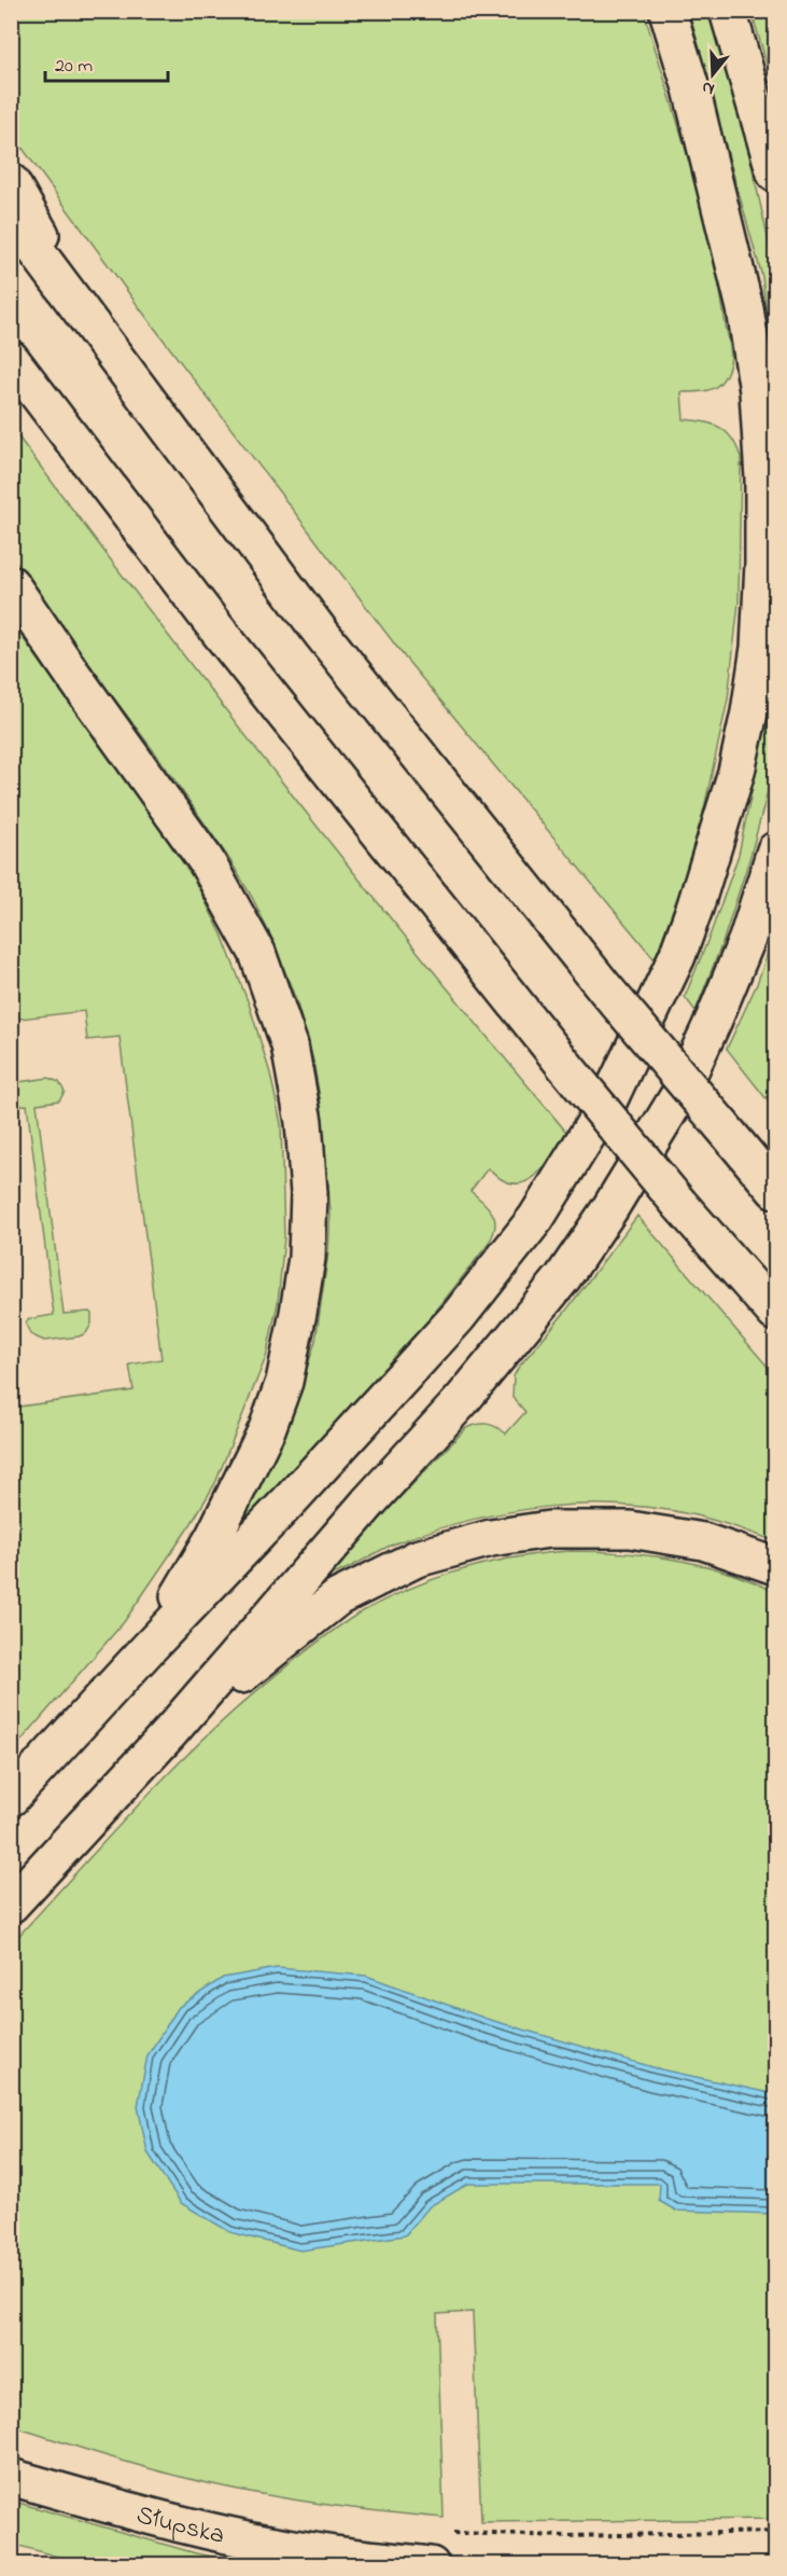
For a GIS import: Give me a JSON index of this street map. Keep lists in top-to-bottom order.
{
  "streets": {
    "main road": ["Słupska"]
  },
  "scale_bar": "20 m",
  "north": "bottom"
}
